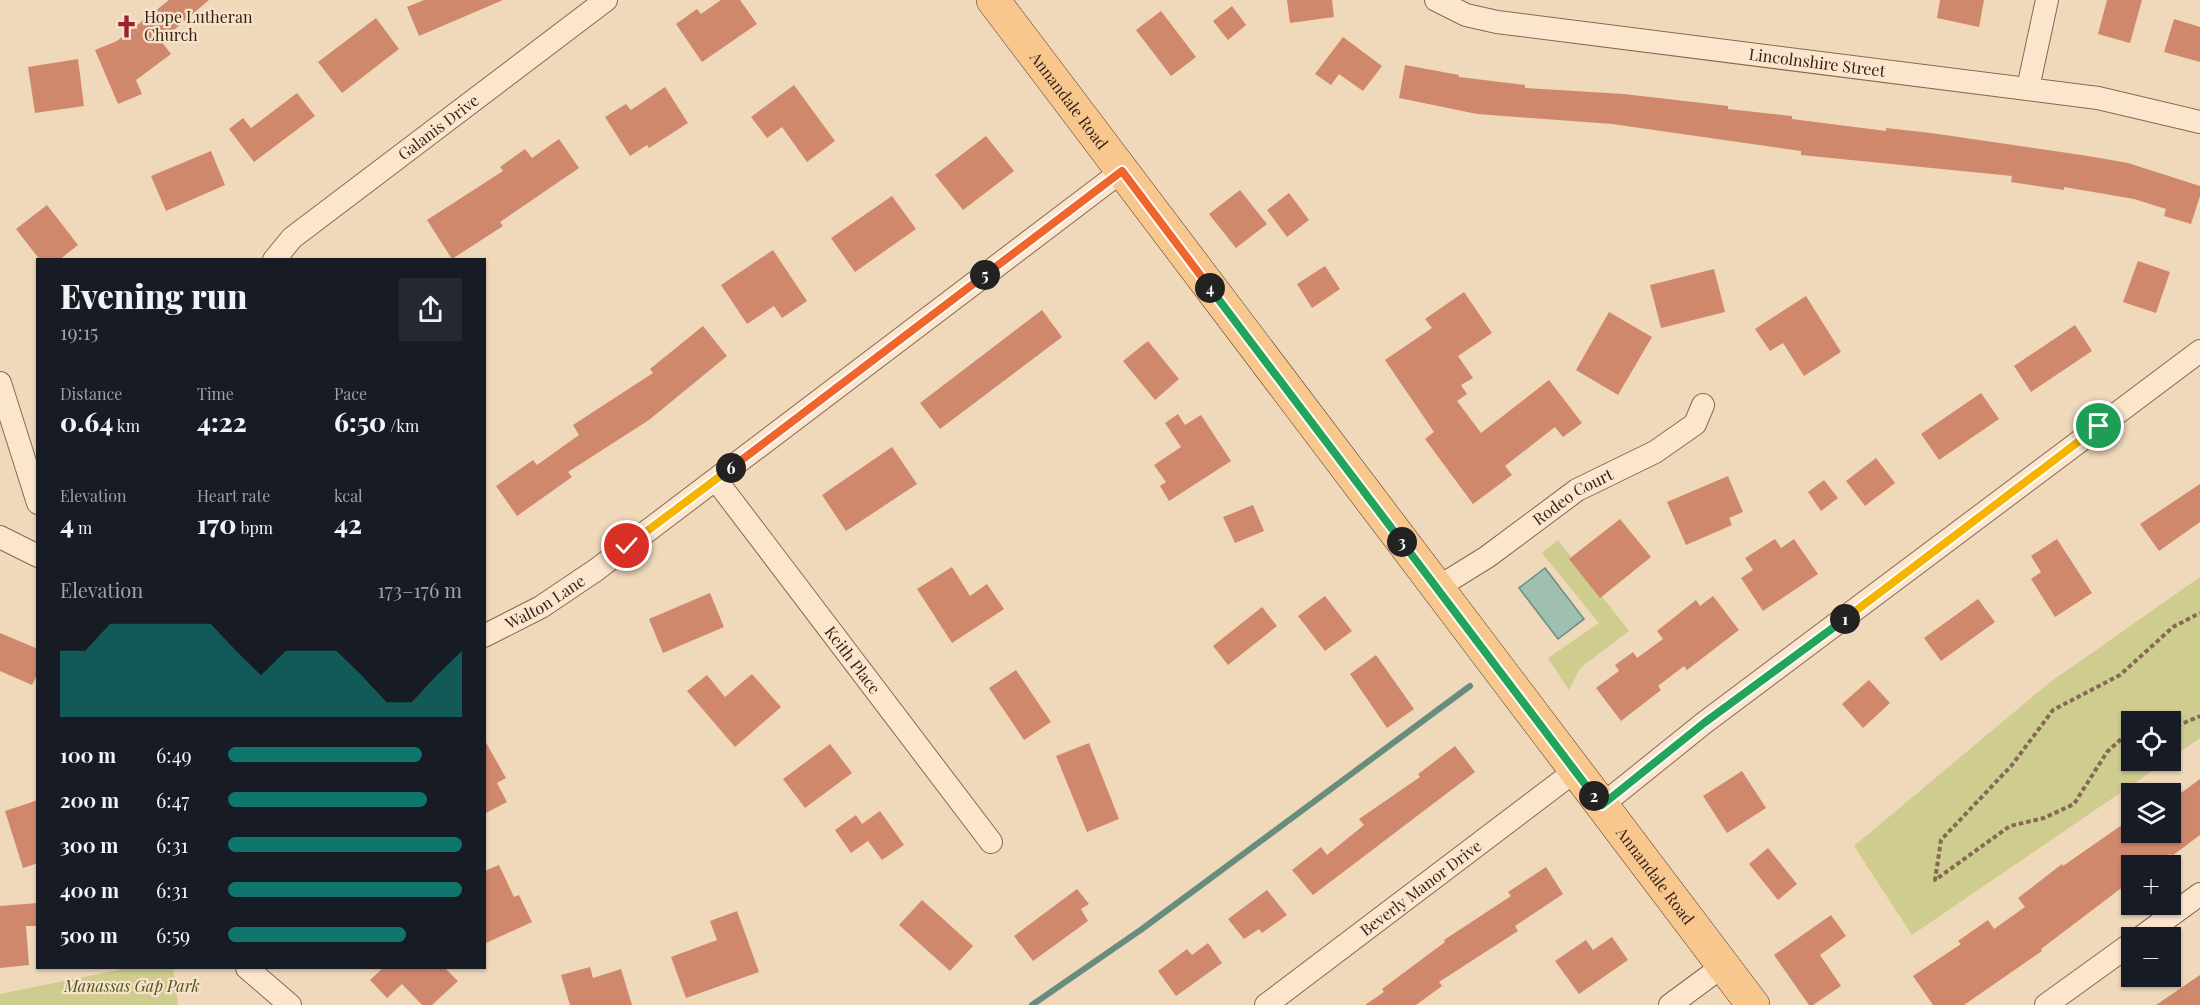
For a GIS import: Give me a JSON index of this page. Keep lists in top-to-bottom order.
{
  "streets": {
    "main road": ["Annandale Road"],
    "street": [
      "Lincolnshire Street",
      "Galanis Drive",
      "Rodeo Court",
      "Walton Lane",
      "Keith Place",
      "Beverly Manor Drive"
    ]
  },
  "crossings": [
    ["Annandale Road", "Rodeo Court"],
    ["Annandale Road", "Walton Lane"],
    ["Annandale Road", "Beverly Manor Drive"],
    ["Walton Lane", "Keith Place"]
  ],
  "parks": ["Manassas Gap Park"],
  "places": {
    "church": ["Hope Lutheran Church"]
  },
  "page": {
    "heading": ["Evening run", "19:15"],
    "pins": [
      "5",
      "4",
      "6",
      "3",
      "1",
      "2"
    ],
    "stats": [
      ["Distance", "0.64 km"],
      ["Time", "4:22"],
      ["Pace", "6:50 /km"],
      ["Elevation", "4 m"],
      ["Heart rate", "170 bpm"],
      ["kcal", "42"]
    ],
    "chart": ["Elevation", "173–176 m"],
    "map_buttons": ["+", "−"],
    "list": [
      {
        "name": "100 m",
        "note": "6:49"
      },
      {
        "name": "200 m",
        "note": "6:47"
      },
      {
        "name": "300 m",
        "note": "6:31"
      },
      {
        "name": "400 m",
        "note": "6:31"
      },
      {
        "name": "500 m",
        "note": "6:59"
      }
    ]
  }
}
